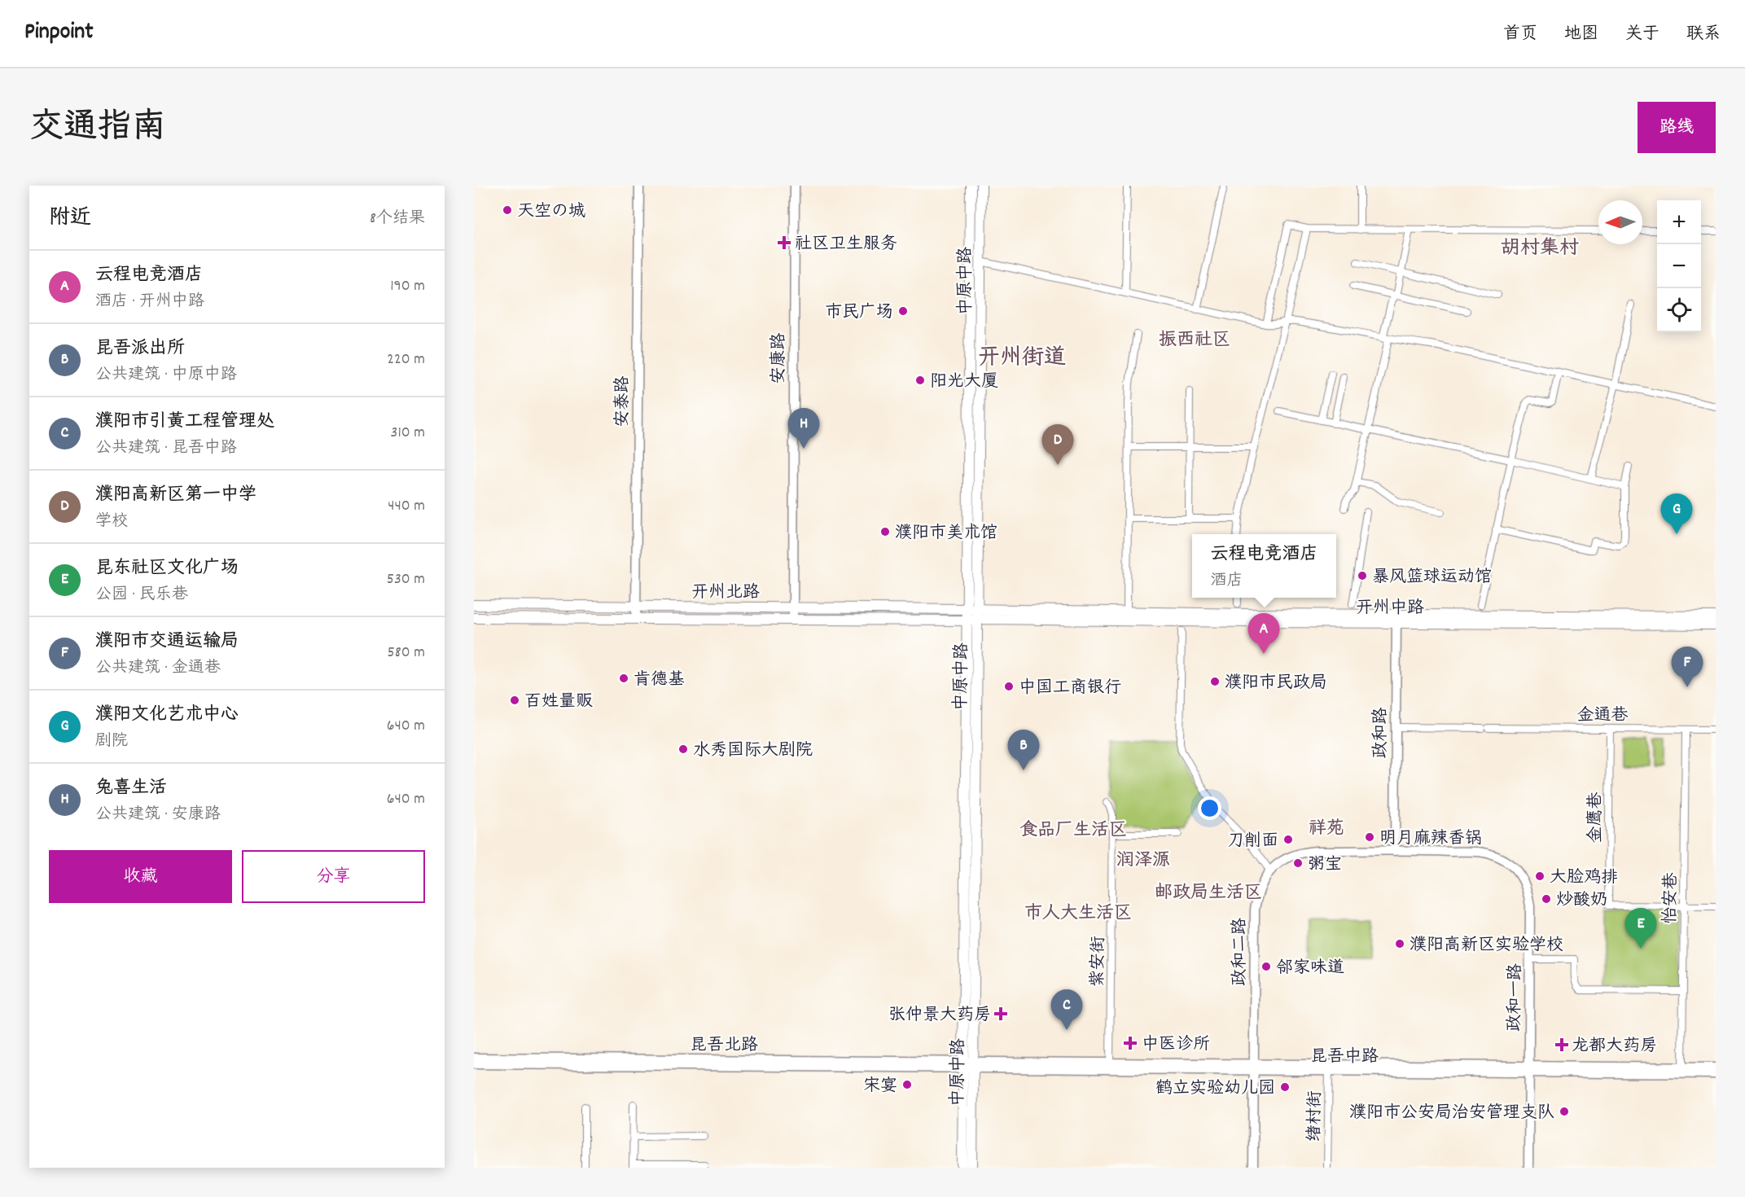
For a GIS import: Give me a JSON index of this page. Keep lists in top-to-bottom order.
{
  "streets": {
    "main road": ["中原中路", "开州北路", "开州中路"],
    "street": [
      "安康路",
      "安泰路",
      "金通巷",
      "政和路",
      "金鹰巷",
      "怡安巷",
      "政和二路",
      "紫安街",
      "政和一路",
      "昆吾北路",
      "昆吾中路",
      "绪村街"
    ]
  },
  "crossings": [
    ["中原中路", "开州北路"],
    ["中原中路", "开州中路"],
    ["中原中路", "昆吾北路"],
    ["中原中路", "昆吾中路"],
    ["安康路", "开州北路"],
    ["安泰路", "开州北路"],
    ["开州北路", "开州中路"],
    ["开州中路", "政和路"],
    ["金通巷", "政和路"],
    ["金通巷", "金鹰巷"],
    ["金通巷", "怡安巷"],
    ["政和路", "政和二路"],
    ["政和路", "政和一路"],
    ["金鹰巷", "怡安巷"],
    ["怡安巷", "昆吾中路"],
    ["政和二路", "政和一路"],
    ["政和二路", "昆吾中路"],
    ["紫安街", "昆吾中路"],
    ["政和一路", "昆吾中路"],
    ["昆吾北路", "昆吾中路"],
    ["昆吾中路", "绪村街"]
  ],
  "districts": [
    "胡村集村",
    "振西社区",
    "开州街道",
    "祥苑",
    "食品厂生活区",
    "润泽源",
    "邮政局生活区",
    "市人大生活区"
  ],
  "places": {
    "other": [
      "天空の城",
      "市民广场",
      "阳光大厦",
      "濮阳市美术馆",
      "暴风篮球运动馆",
      "肯德基",
      "濮阳市民政局",
      "中国工商银行",
      "百姓量贩",
      "水秀国际大剧院",
      "明月麻辣香锅",
      "刀削面",
      "粥宝",
      "大脸鸡排",
      "炒酸奶",
      "濮阳高新区实验学校",
      "邻家味道",
      "宋宴",
      "鹤立实验幼儿园",
      "濮阳市公安局治安管理支队"
    ],
    "health": [
      "社区卫生服务",
      "张仲景大药房",
      "中医诊所",
      "龙都大药房"
    ]
  },
  "north": "left",
  "page": {
    "header": "Pinpoint",
    "nav": [
      "首页",
      "地图",
      "关于",
      "联系"
    ],
    "title": "交通指南",
    "buttons": [
      "路线",
      ["收藏", "分享"]
    ],
    "heading": ["附近", "8个结果"],
    "map_buttons": ["+", "−"],
    "list": [
      {
        "mark": "A",
        "name": "云程电竞酒店",
        "note": "酒店 · 开州中路",
        "value": "190 m"
      },
      {
        "mark": "B",
        "name": "昆吾派出所",
        "note": "公共建筑 · 中原中路",
        "value": "220 m"
      },
      {
        "mark": "C",
        "name": "濮阳市引黄工程管理处",
        "note": "公共建筑 · 昆吾中路",
        "value": "310 m"
      },
      {
        "mark": "D",
        "name": "濮阳高新区第一中学",
        "note": "学校",
        "value": "440 m"
      },
      {
        "mark": "E",
        "name": "昆东社区文化广场",
        "note": "公园 · 民乐巷",
        "value": "530 m"
      },
      {
        "mark": "F",
        "name": "濮阳市交通运输局",
        "note": "公共建筑 · 金通巷",
        "value": "580 m"
      },
      {
        "mark": "G",
        "name": "濮阳文化艺术中心",
        "note": "剧院",
        "value": "640 m"
      },
      {
        "mark": "H",
        "name": "兔喜生活",
        "note": "公共建筑 · 安康路",
        "value": "640 m"
      }
    ],
    "pins": [
      "H",
      "D",
      "G",
      "A",
      "F",
      "B",
      "E",
      "C"
    ],
    "popup": ["云程电竞酒店", "酒店"]
  }
}
